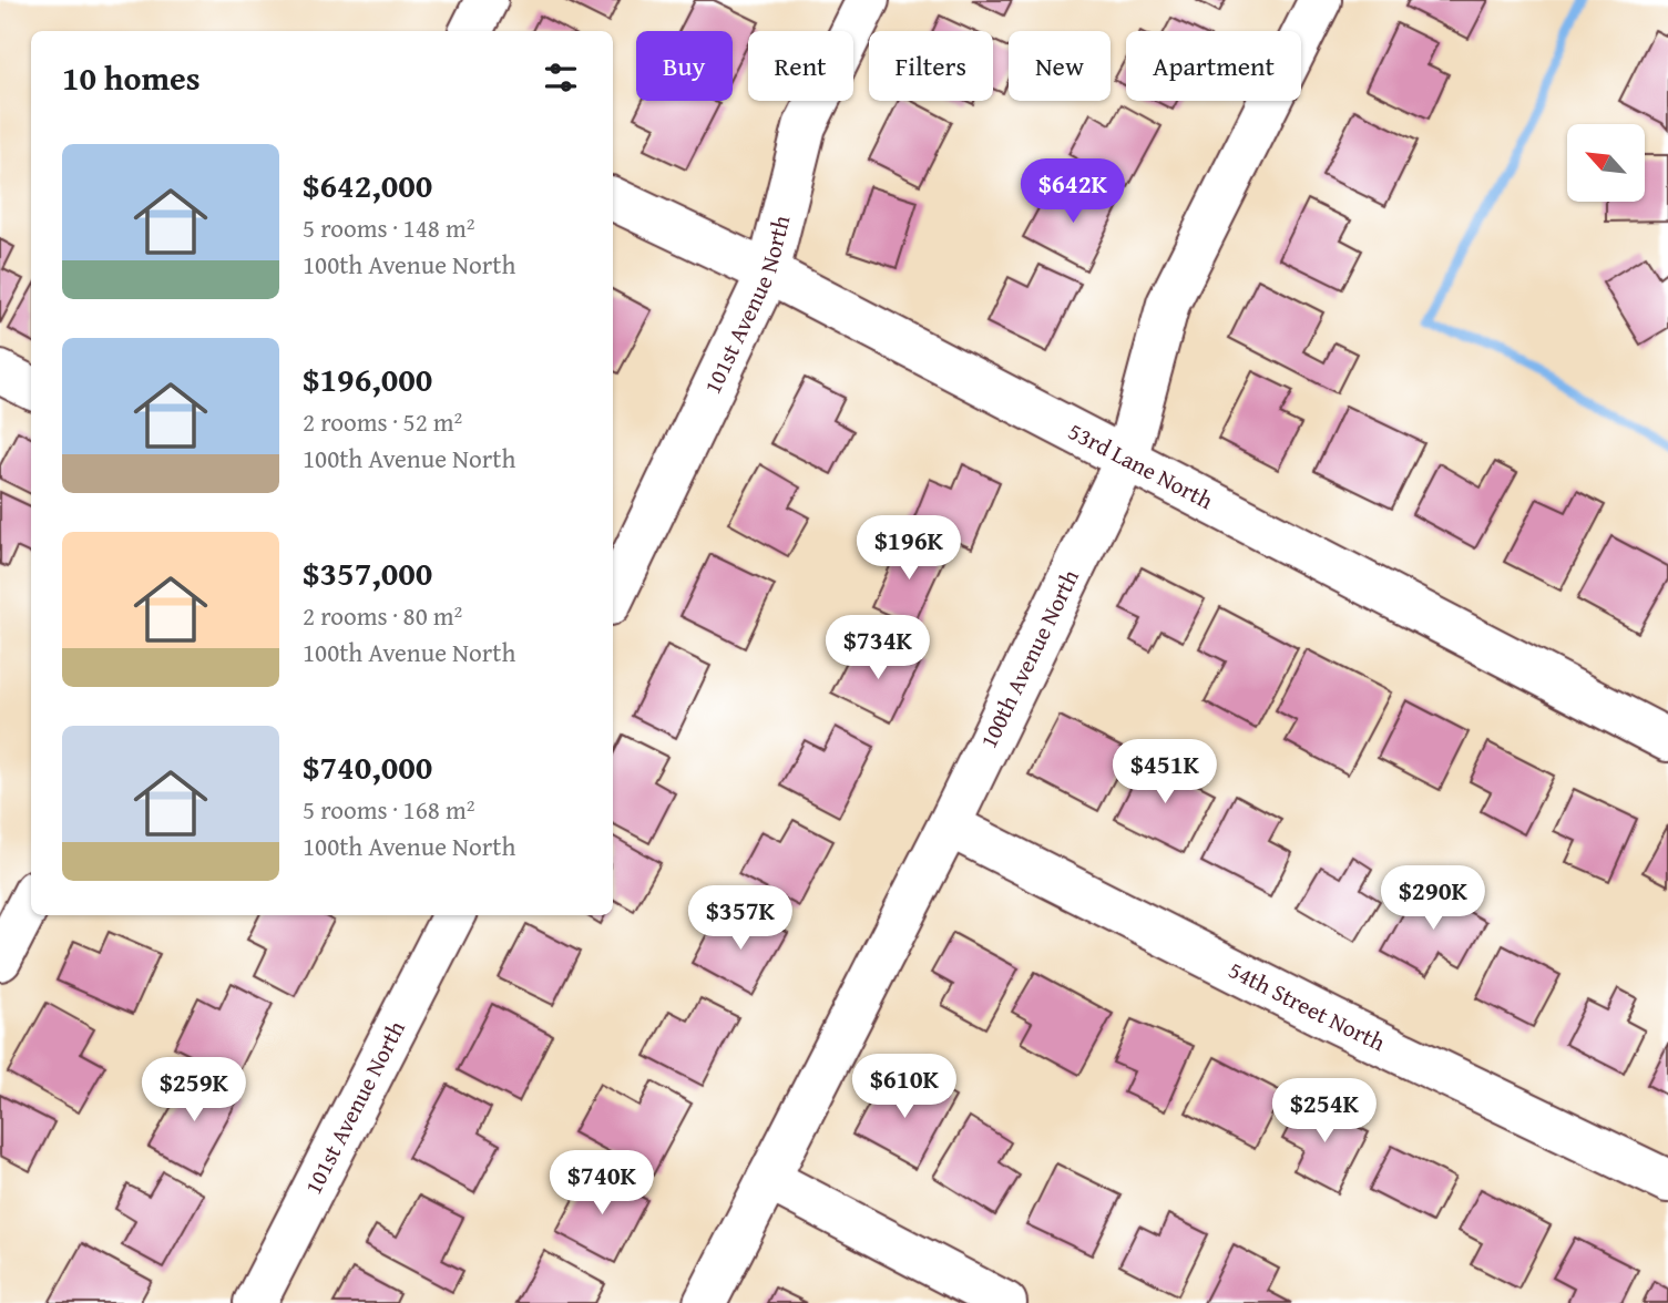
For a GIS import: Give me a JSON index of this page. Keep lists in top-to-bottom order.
{
  "streets": {
    "street": [
      "101st Avenue North",
      "53rd Lane North",
      "100th Avenue North",
      "54th Street North"
    ]
  },
  "crossings": [
    ["101st Avenue North", "53rd Lane North"],
    ["53rd Lane North", "100th Avenue North"],
    ["100th Avenue North", "54th Street North"]
  ],
  "north": "top left",
  "page": {
    "chip": [
      "Buy",
      "Rent",
      "Filters",
      "New",
      "Apartment"
    ],
    "heading": "10 homes",
    "list": [
      {
        "name": "$642,000",
        "note": "5 rooms · 148 m² · 100th Avenue North"
      },
      {
        "name": "$196,000",
        "note": "2 rooms · 52 m² · 100th Avenue North"
      },
      {
        "name": "$357,000",
        "note": "2 rooms · 80 m² · 100th Avenue North"
      },
      {
        "name": "$740,000",
        "note": "5 rooms · 168 m² · 100th Avenue North"
      }
    ],
    "price": [
      "$642K",
      "$196K",
      "$734K",
      "$451K",
      "$290K",
      "$357K",
      "$610K",
      "$259K",
      "$254K",
      "$740K"
    ]
  }
}
